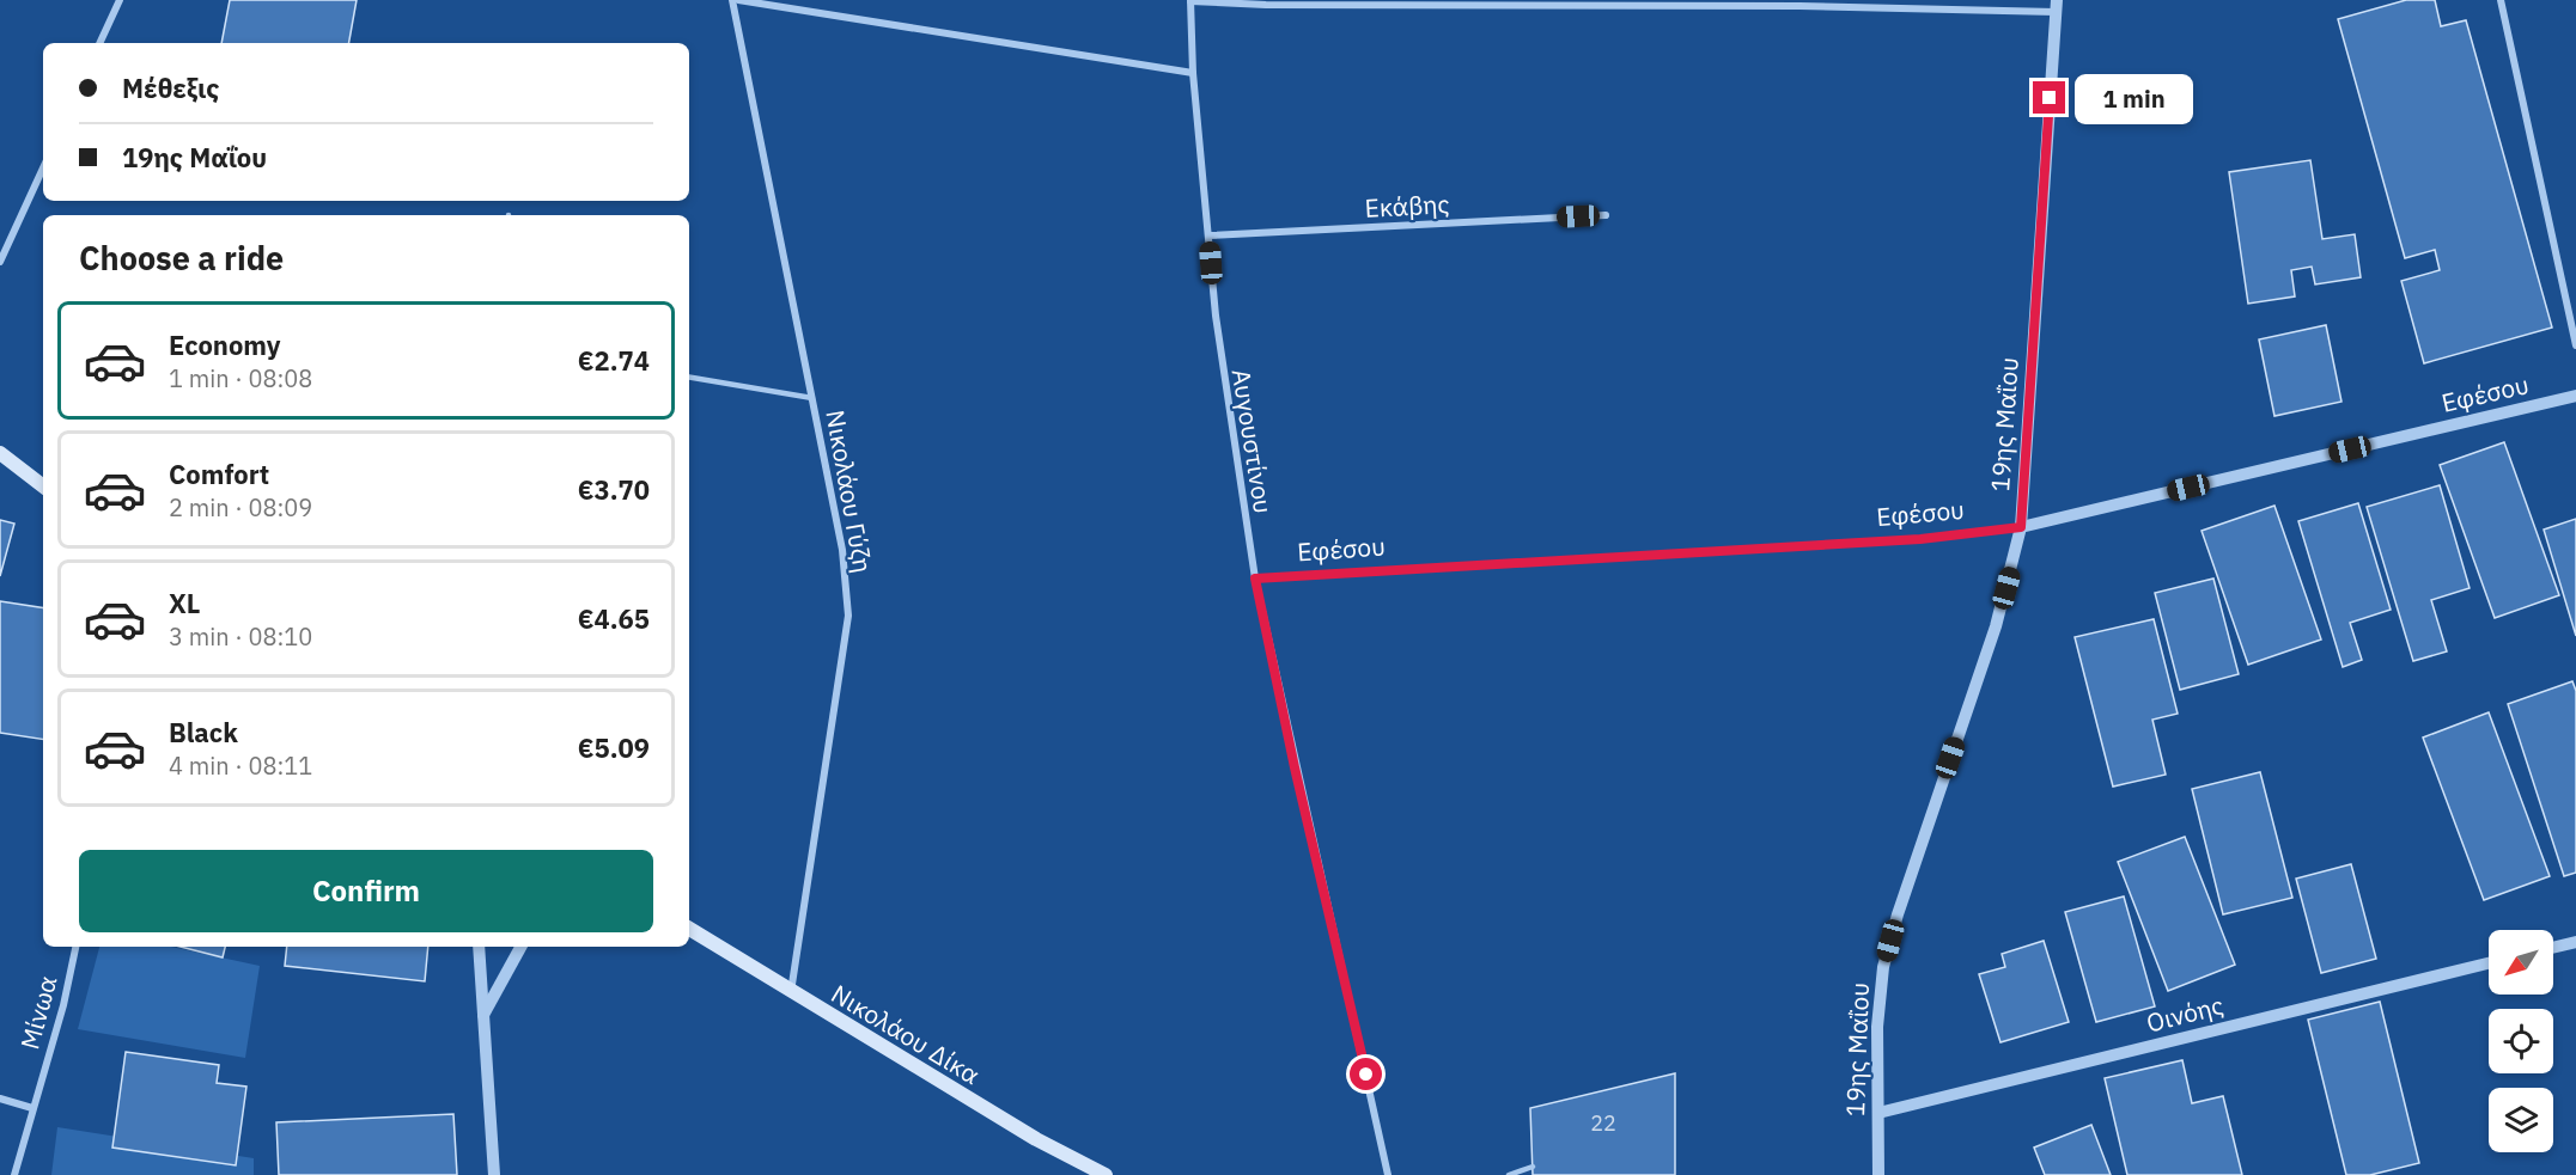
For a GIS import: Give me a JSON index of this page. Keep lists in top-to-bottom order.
{
  "streets": {
    "main road": ["Νικολάου Δίκα"],
    "street": [
      "Εκάβης",
      "Εφέσου",
      "19ης Μαΐου",
      "Αυγουστίνου",
      "Νικολάου Γύζη",
      "Μίνωα",
      "Οινόης"
    ]
  },
  "crossings": [
    ["Εκάβης", "Αυγουστίνου"],
    ["Εφέσου", "19ης Μαΐου"],
    ["Εφέσου", "Αυγουστίνου"],
    ["19ης Μαΐου", "Οινόης"],
    ["Νικολάου Γύζη", "Νικολάου Δίκα"]
  ],
  "house_numbers": ["22"],
  "north": "bottom left",
  "page": {
    "banner": ["Μέθεξις", "19ης Μαΐου"],
    "bubble": "1 min",
    "heading": "Choose a ride",
    "list": [
      {
        "name": "Economy",
        "note": "1 min · 08:08",
        "value": "€2.74"
      },
      {
        "name": "Comfort",
        "note": "2 min · 08:09",
        "value": "€3.70"
      },
      {
        "name": "XL",
        "note": "3 min · 08:10",
        "value": "€4.65"
      },
      {
        "name": "Black",
        "note": "4 min · 08:11",
        "value": "€5.09"
      }
    ],
    "buttons": "Confirm"
  }
}
